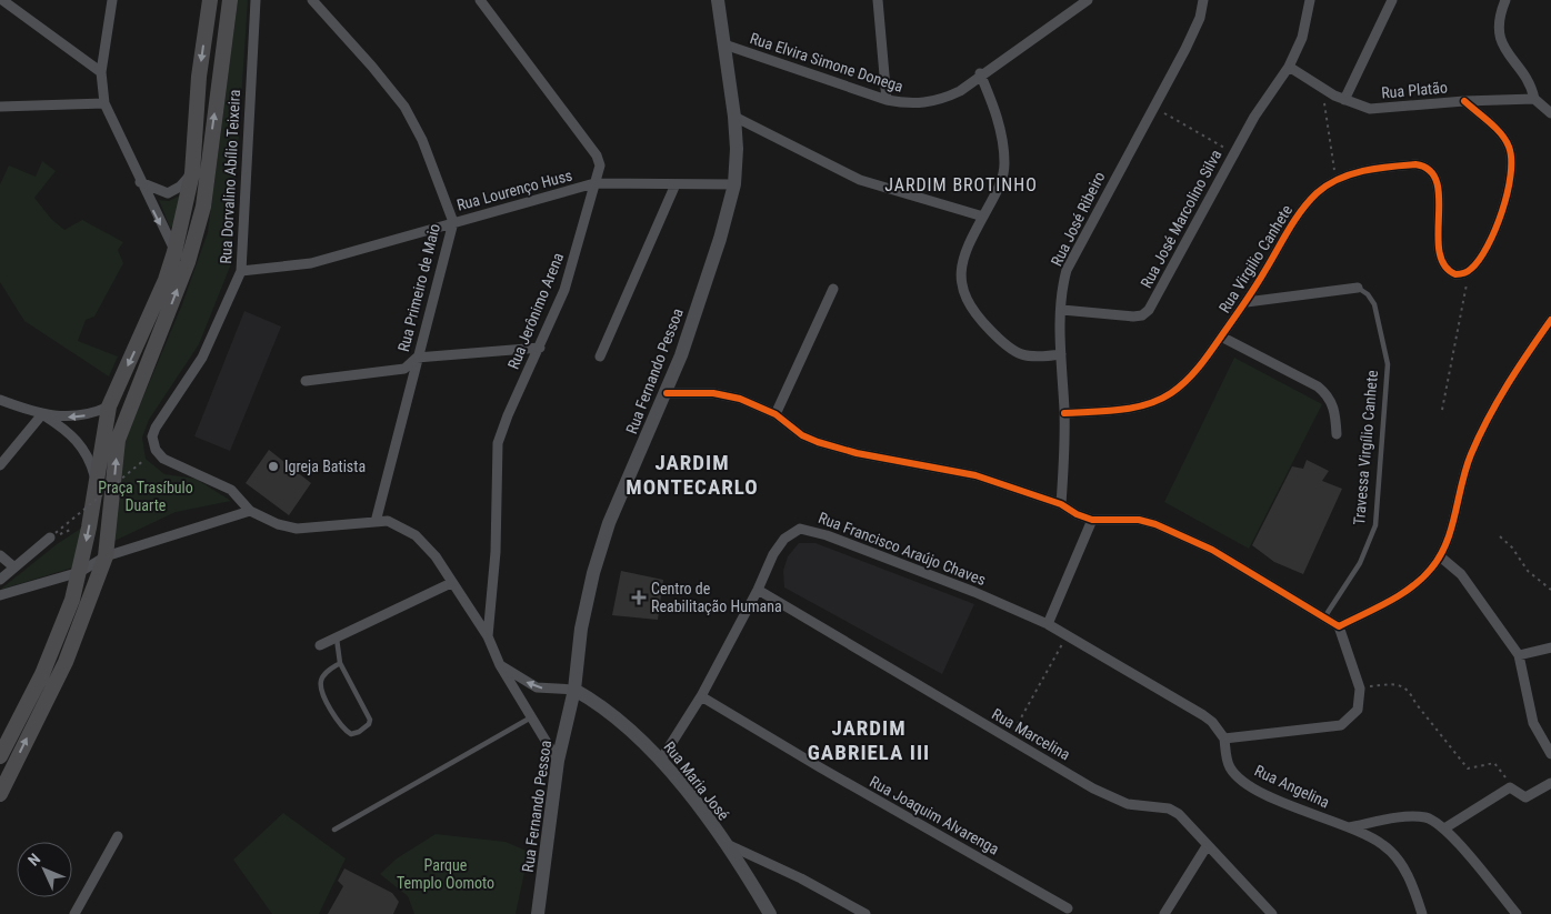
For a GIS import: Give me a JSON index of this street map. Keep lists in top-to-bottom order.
{
  "streets": {
    "main road": ["Rua Fernando Pessoa", "Rua Maria José"],
    "street": [
      "Rua Elvira Simone Donega",
      "Rua Platão",
      "Rua Dorvalino Abílio Teixeira",
      "Rua Lourenço Huss",
      "Rua José Ribeiro",
      "Rua José Marcolino Silva",
      "Rua Virgilio Canhete",
      "Rua Primeiro de Maio",
      "Rua Jerônimo Arena",
      "Travessa Virgílio Canhete",
      "Rua Francisco Araújo Chaves",
      "Rua Marcelina",
      "Rua Angelina",
      "Rua Joaquim Alvarenga"
    ]
  },
  "crossings": [
    ["Rua Elvira Simone Donega", "Rua Fernando Pessoa"],
    ["Rua Platão", "Rua José Marcolino Silva"],
    ["Rua Dorvalino Abílio Teixeira", "Rua Lourenço Huss"],
    ["Rua Lourenço Huss", "Rua Primeiro de Maio"],
    ["Rua Lourenço Huss", "Rua Jerônimo Arena"],
    ["Rua Lourenço Huss", "Rua Fernando Pessoa"],
    ["Rua José Ribeiro", "Rua José Marcolino Silva"],
    ["Rua José Ribeiro", "Rua Virgilio Canhete"],
    ["Rua Virgilio Canhete", "Travessa Virgílio Canhete"],
    ["Rua Fernando Pessoa", "Rua Maria José"],
    ["Rua Francisco Araújo Chaves", "Rua Marcelina"],
    ["Rua Francisco Araújo Chaves", "Rua Maria José"],
    ["Rua Francisco Araújo Chaves", "Rua Angelina"],
    ["Rua Francisco Araújo Chaves", "Rua Joaquim Alvarenga"]
  ],
  "districts": ["JARDIM BROTINHO", "JARDIM MONTECARLO", "JARDIM GABRIELA III"],
  "parks": ["Praça Trasíbulo Duarte", "Parque Templo Oomoto"],
  "places": {
    "other": ["Igreja Batista"],
    "health": ["Centro de Reabilitação Humana"]
  },
  "north": "top left"
}
